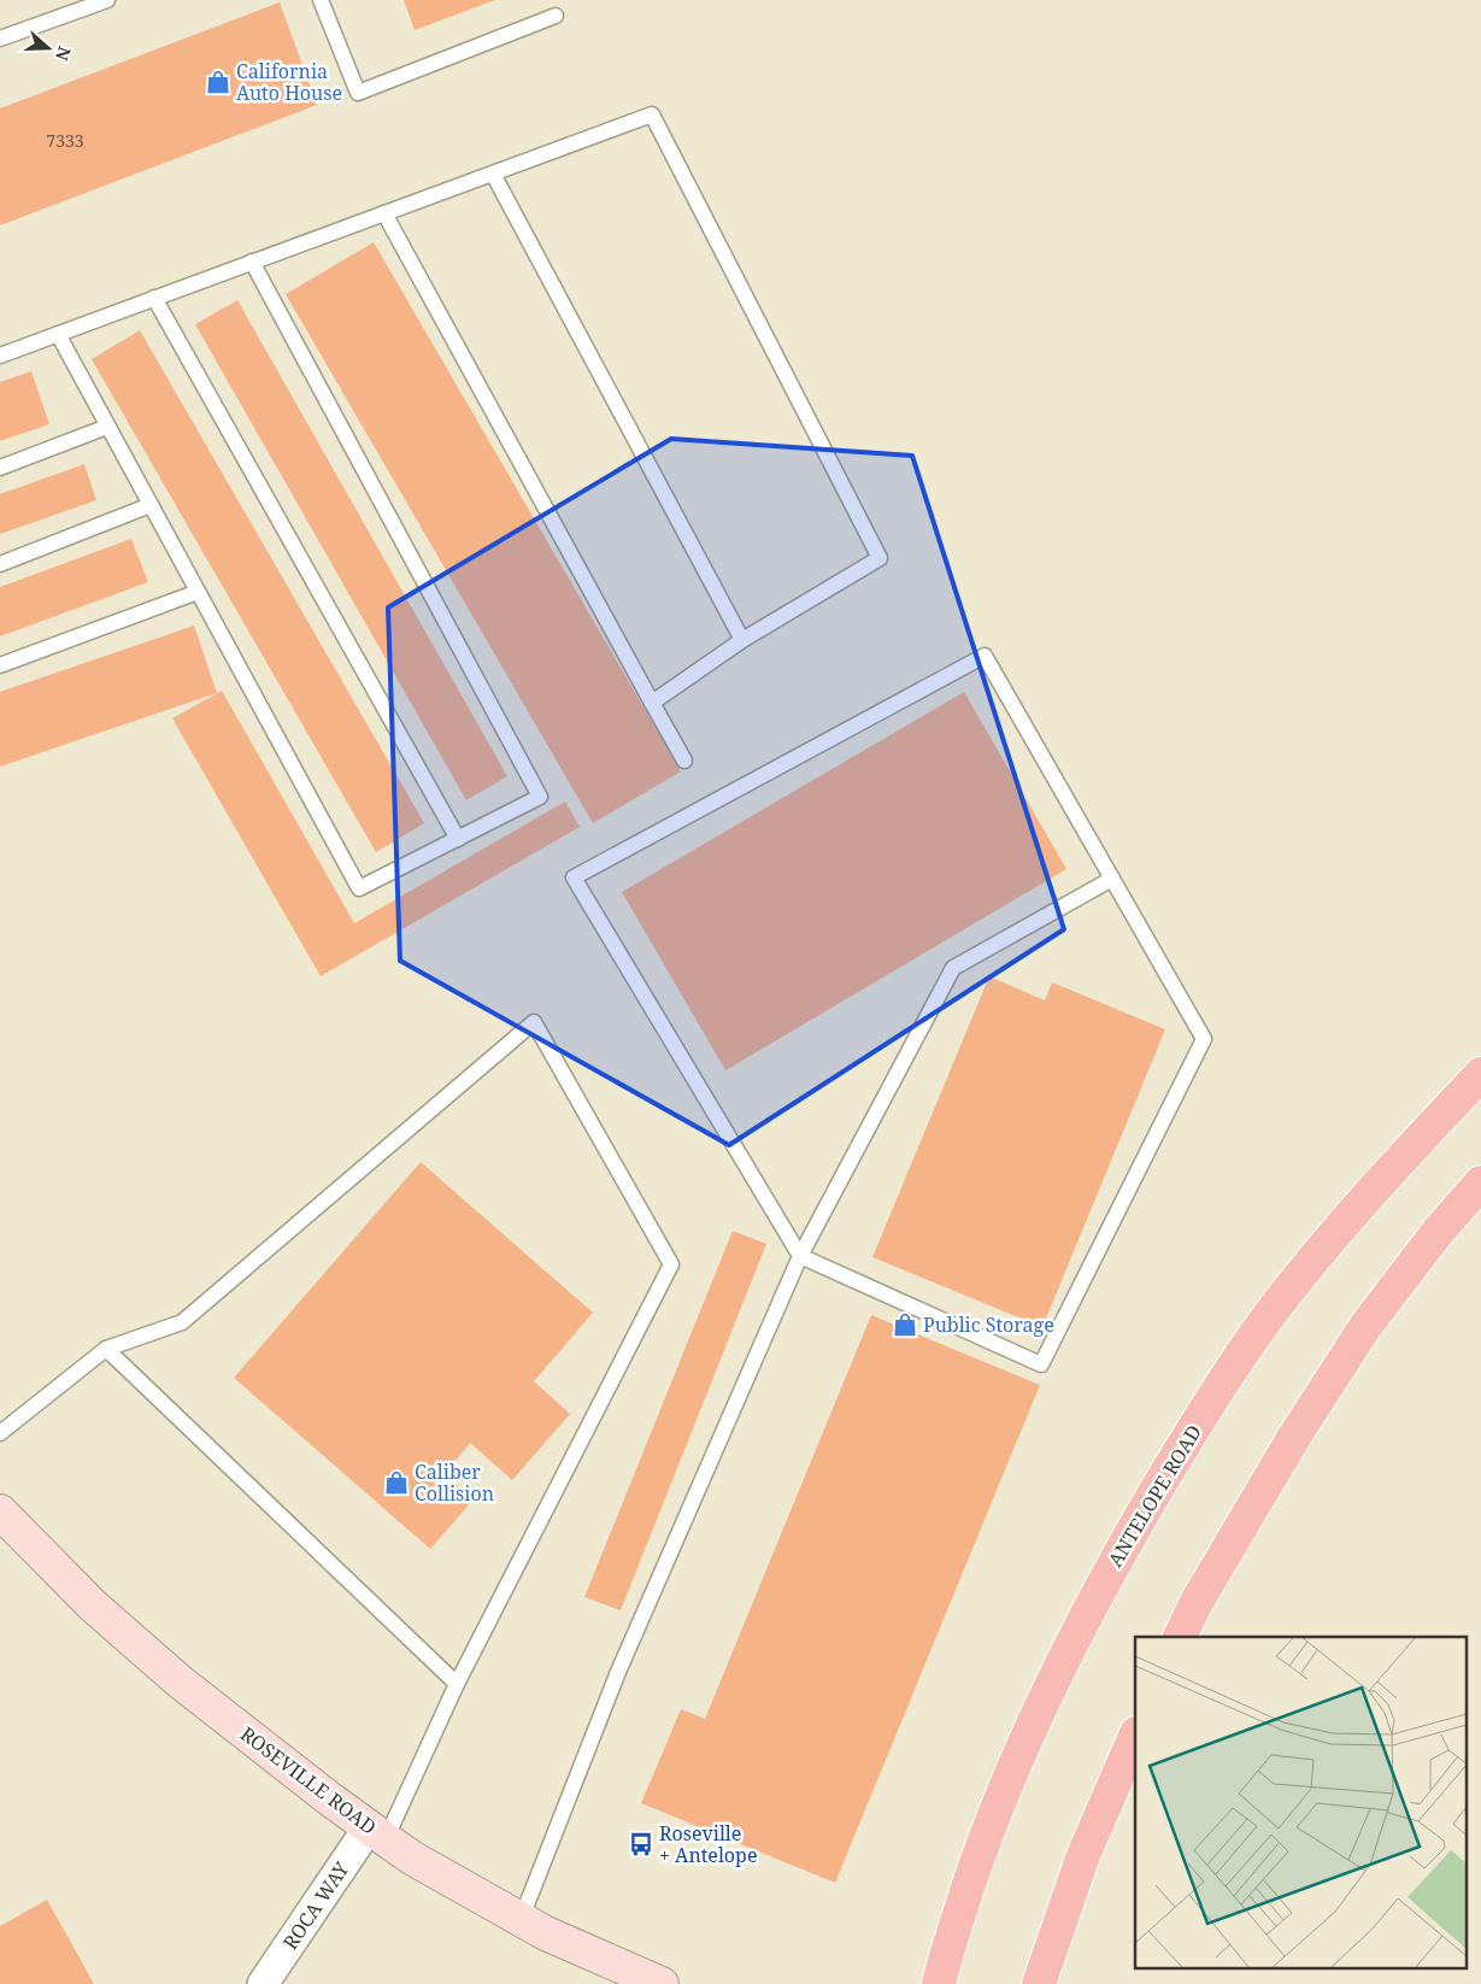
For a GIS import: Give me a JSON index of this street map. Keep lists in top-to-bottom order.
{
  "streets": {
    "main road": ["ANTELOPE ROAD", "ROSEVILLE ROAD"],
    "street": ["ROCA WAY"]
  },
  "crossings": [
    ["ROSEVILLE ROAD", "ROCA WAY"]
  ],
  "places": {
    "shop": ["California Auto House", "Public Storage", "Caliber Collision"],
    "bus stop": ["Roseville + Antelope"]
  },
  "house_numbers": ["7333"],
  "north": "right"
}
